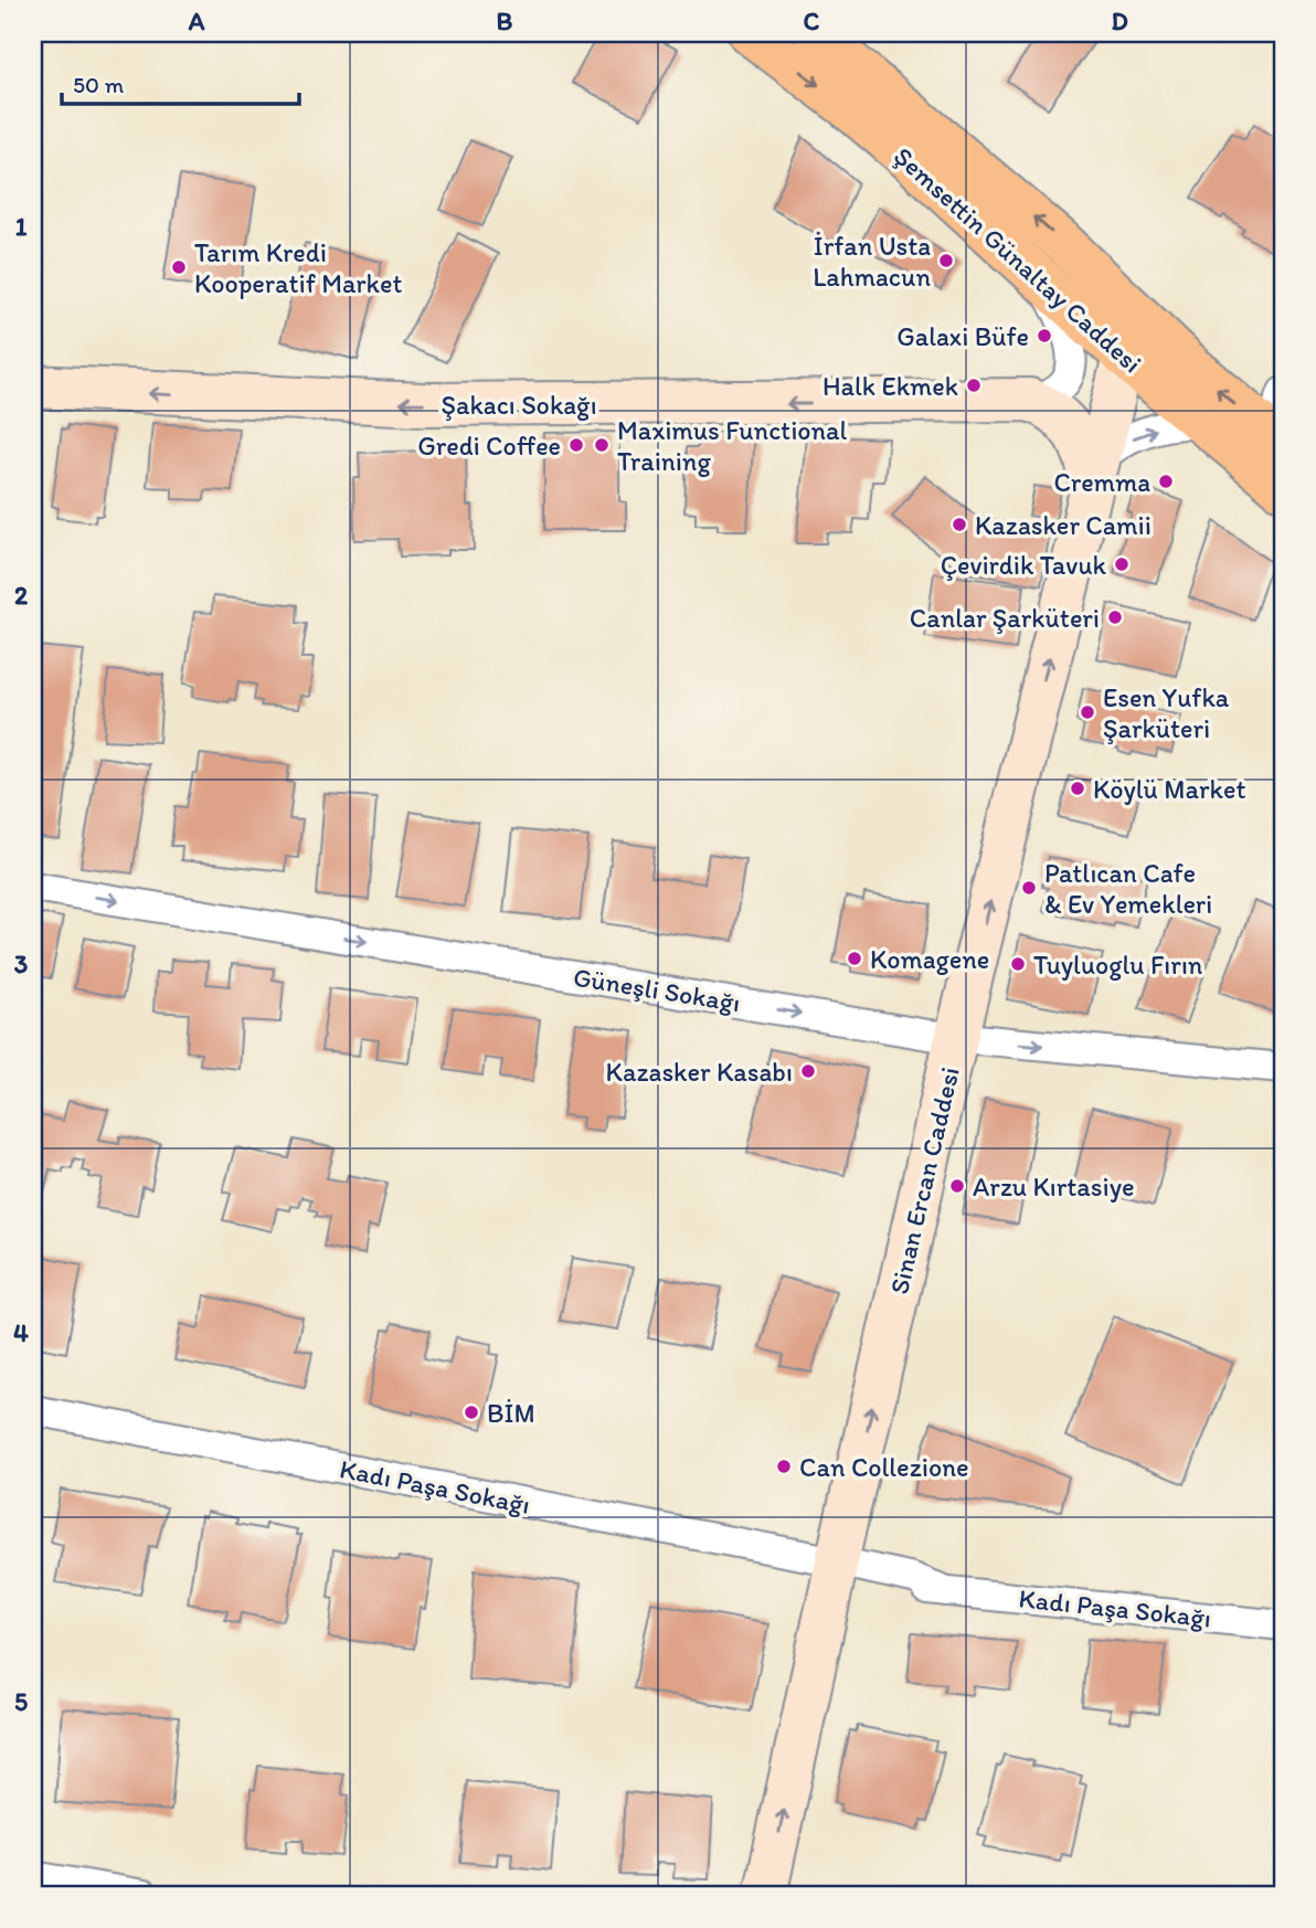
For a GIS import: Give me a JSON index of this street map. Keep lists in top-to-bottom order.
{
  "streets": {
    "main road": ["Şemsettin Günaltay Caddesi"],
    "street": [
      "Şakacı Sokağı",
      "Güneşli Sokağı",
      "Sinan Ercan Caddesi",
      "Kadı Paşa Sokağı"
    ]
  },
  "crossings": [
    ["Şemsettin Günaltay Caddesi", "Sinan Ercan Caddesi"],
    ["Güneşli Sokağı", "Sinan Ercan Caddesi"],
    ["Sinan Ercan Caddesi", "Kadı Paşa Sokağı"]
  ],
  "one_way": ["Şakacı Sokağı", "Güneşli Sokağı", "Sinan Ercan Caddesi"],
  "places": [
    "İrfan Usta Lahmacun",
    "Tarım Kredi Kooperatif Market",
    "Galaxi Büfe",
    "Halk Ekmek",
    "Gredi Coffee",
    "Maximus Functional Training",
    "Cremma",
    "Kazasker Camii",
    "Çevirdik Tavuk",
    "Canlar Şarküteri",
    "Esen Yufka Şarküteri",
    "Köylü Market",
    "Patlıcan Cafe & Ev Yemekleri",
    "Komagene",
    "Tuyluoglu Fırın",
    "Kazasker Kasabı",
    "Arzu Kırtasiye",
    "BİM",
    "Can Collezione"
  ],
  "scale_bar": "50 m",
  "grid": {
    "columns": [
      "A",
      "B",
      "C",
      "D"
    ],
    "rows": [
      "1",
      "2",
      "3",
      "4",
      "5"
    ]
  }
}
